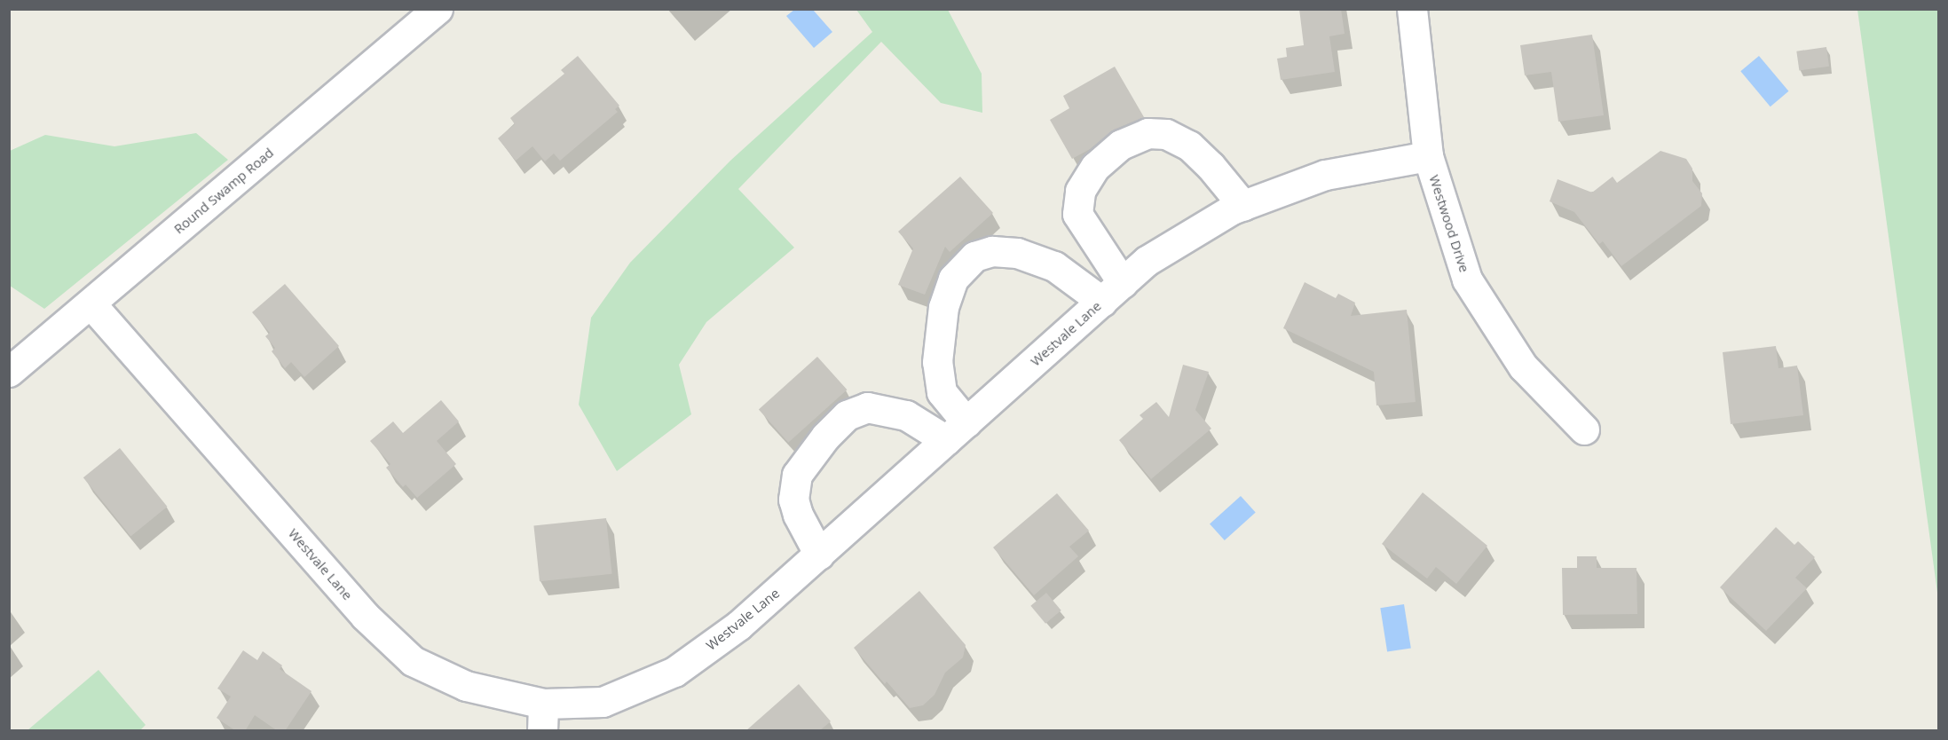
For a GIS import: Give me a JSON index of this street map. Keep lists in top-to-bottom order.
{
  "streets": {
    "street": ["Round Swamp Road", "Westwood Drive", "Westvale Lane"]
  },
  "crossings": [
    ["Round Swamp Road", "Westvale Lane"],
    ["Westwood Drive", "Westvale Lane"]
  ]
}
